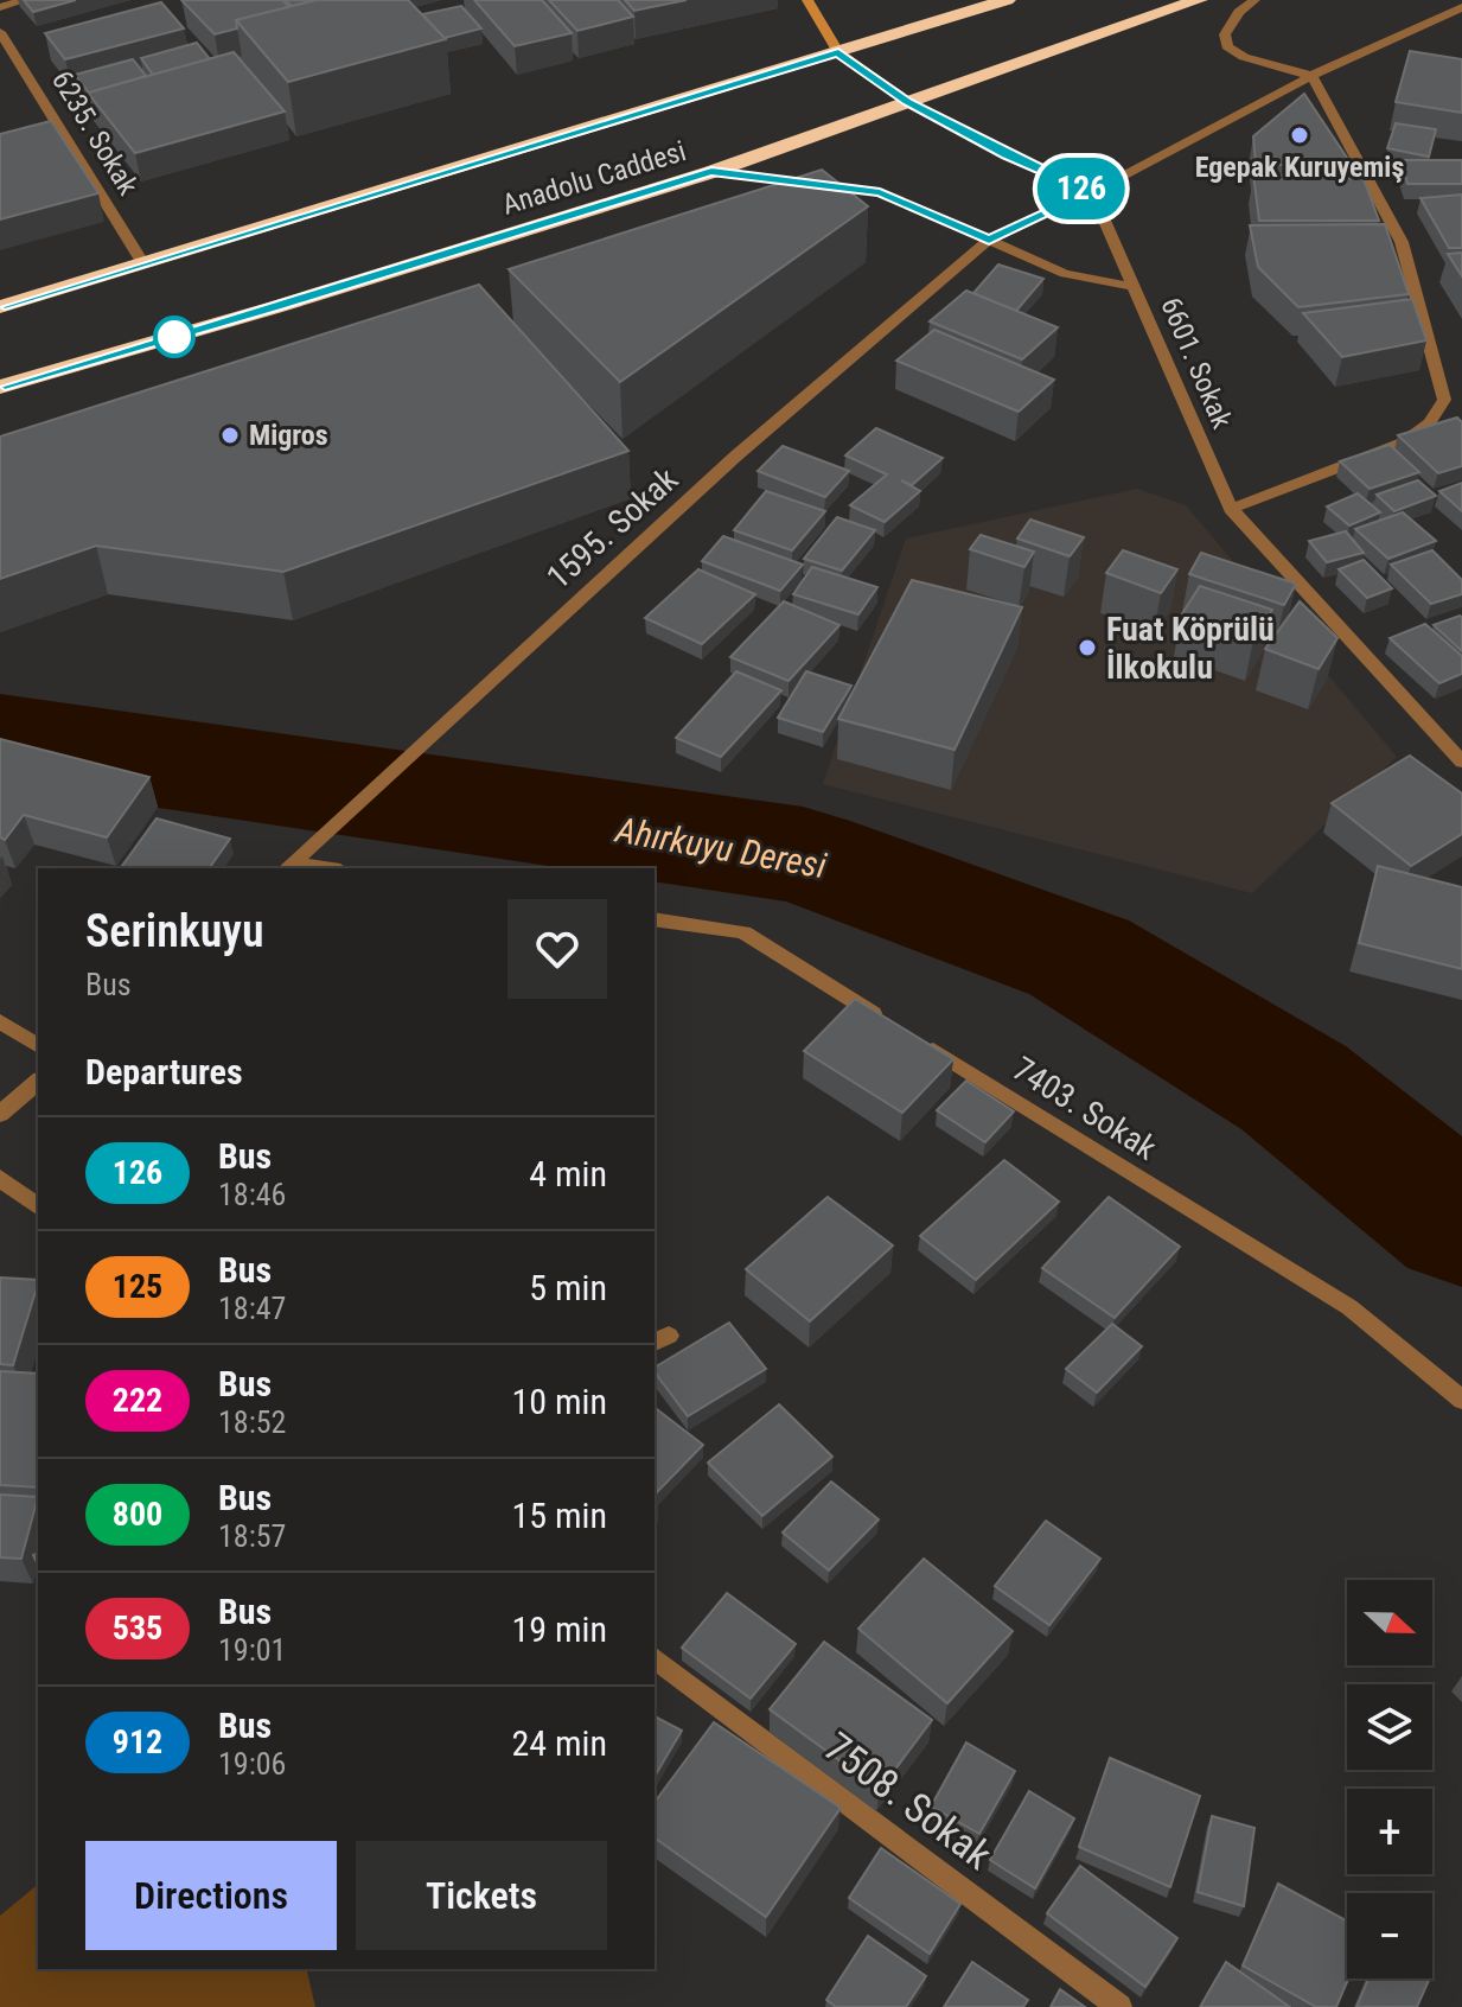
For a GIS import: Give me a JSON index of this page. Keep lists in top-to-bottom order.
{
  "streets": {
    "highway": ["Anadolu Caddesi"],
    "street": [
      "6235. Sokak",
      "6601. Sokak",
      "1595. Sokak",
      "7403. Sokak",
      "7508. Sokak"
    ]
  },
  "crossings": [
    ["6235. Sokak", "Anadolu Caddesi"],
    ["6601. Sokak", "1595. Sokak"]
  ],
  "water": ["Ahırkuyu Deresi"],
  "places": ["Egepak Kuruyemiş", "Migros", "Fuat Köprülü İlkokulu"],
  "lines": ["bus line 126"],
  "north": "right",
  "page": {
    "on_map": "126",
    "heading": [
      ["Serinkuyu", "Bus"],
      "Departures"
    ],
    "list": [
      {
        "mark": "126",
        "name": "Bus",
        "note": "18:46",
        "value": "4 min"
      },
      {
        "mark": "125",
        "name": "Bus",
        "note": "18:47",
        "value": "5 min"
      },
      {
        "mark": "222",
        "name": "Bus",
        "note": "18:52",
        "value": "10 min"
      },
      {
        "mark": "800",
        "name": "Bus",
        "note": "18:57",
        "value": "15 min"
      },
      {
        "mark": "535",
        "name": "Bus",
        "note": "19:01",
        "value": "19 min"
      },
      {
        "mark": "912",
        "name": "Bus",
        "note": "19:06",
        "value": "24 min"
      }
    ],
    "map_buttons": ["+", "−"],
    "buttons": ["Directions", "Tickets"]
  }
}
